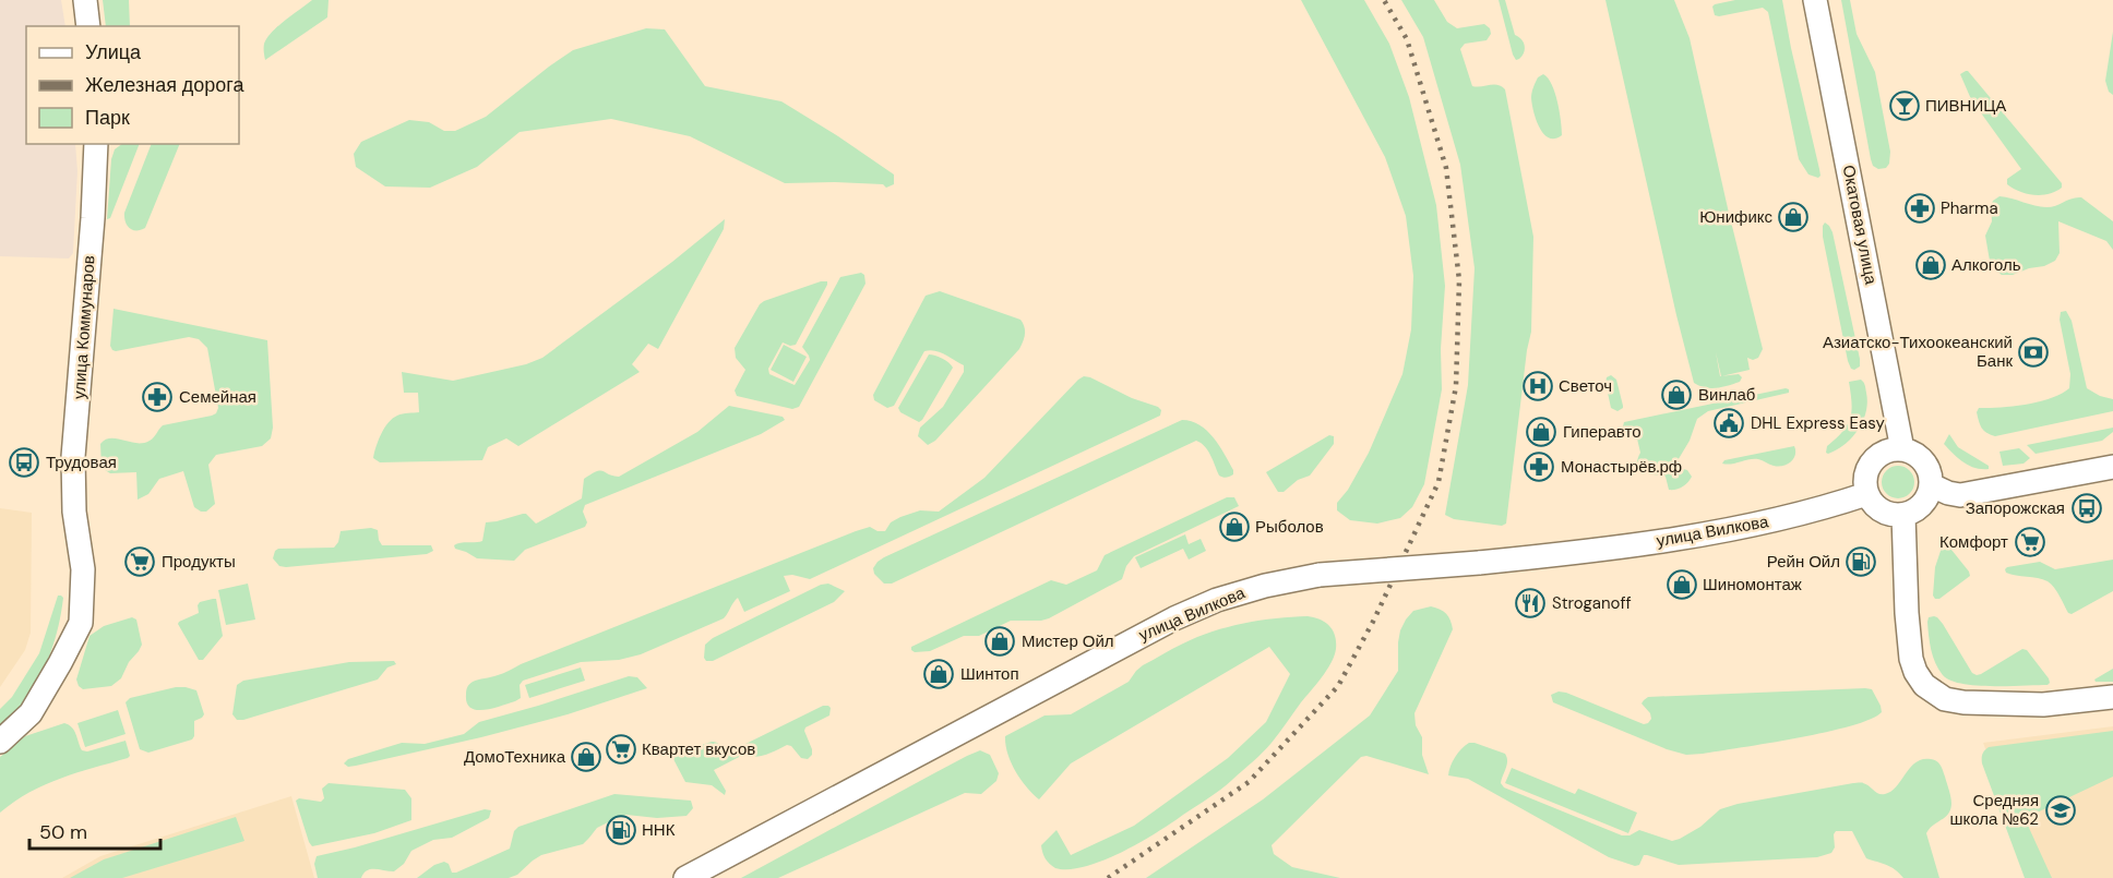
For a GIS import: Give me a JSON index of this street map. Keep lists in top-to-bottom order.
{
  "streets": {
    "main road": ["Окатовая улица", "улица Коммунаров", "улица Вилкова"]
  },
  "crossings": [
    ["Окатовая улица", "улица Вилкова"]
  ],
  "places": {
    "bar": ["ПИВНИЦА"],
    "pharmacy": ["Pharma", "Семейная", "Монастырёв.рф"],
    "shop": [
      "Юнификс",
      "Алкоголь",
      "Винлаб",
      "Гиперавто",
      "Рыболов",
      "Шиномонтаж",
      "Мистер Ойл",
      "Шинтоп",
      "ДомоТехника"
    ],
    "bank": ["Азиатско-Тихоокеанский Банк"],
    "hospital": ["Светоч"],
    "public building": ["DHL Express Easy"],
    "bus stop": ["Трудовая", "Запорожская"],
    "supermarket": ["Комфорт", "Продукты", "Квартет вкусов"],
    "fuel station": ["Рейн Ойл", "ННК"],
    "restaurant": ["Stroganoff"],
    "school or university": ["Средняя школа №62"]
  },
  "legend": ["Улица", "Железная дорога", "Парк"],
  "scale_bar": "50 m"
}
